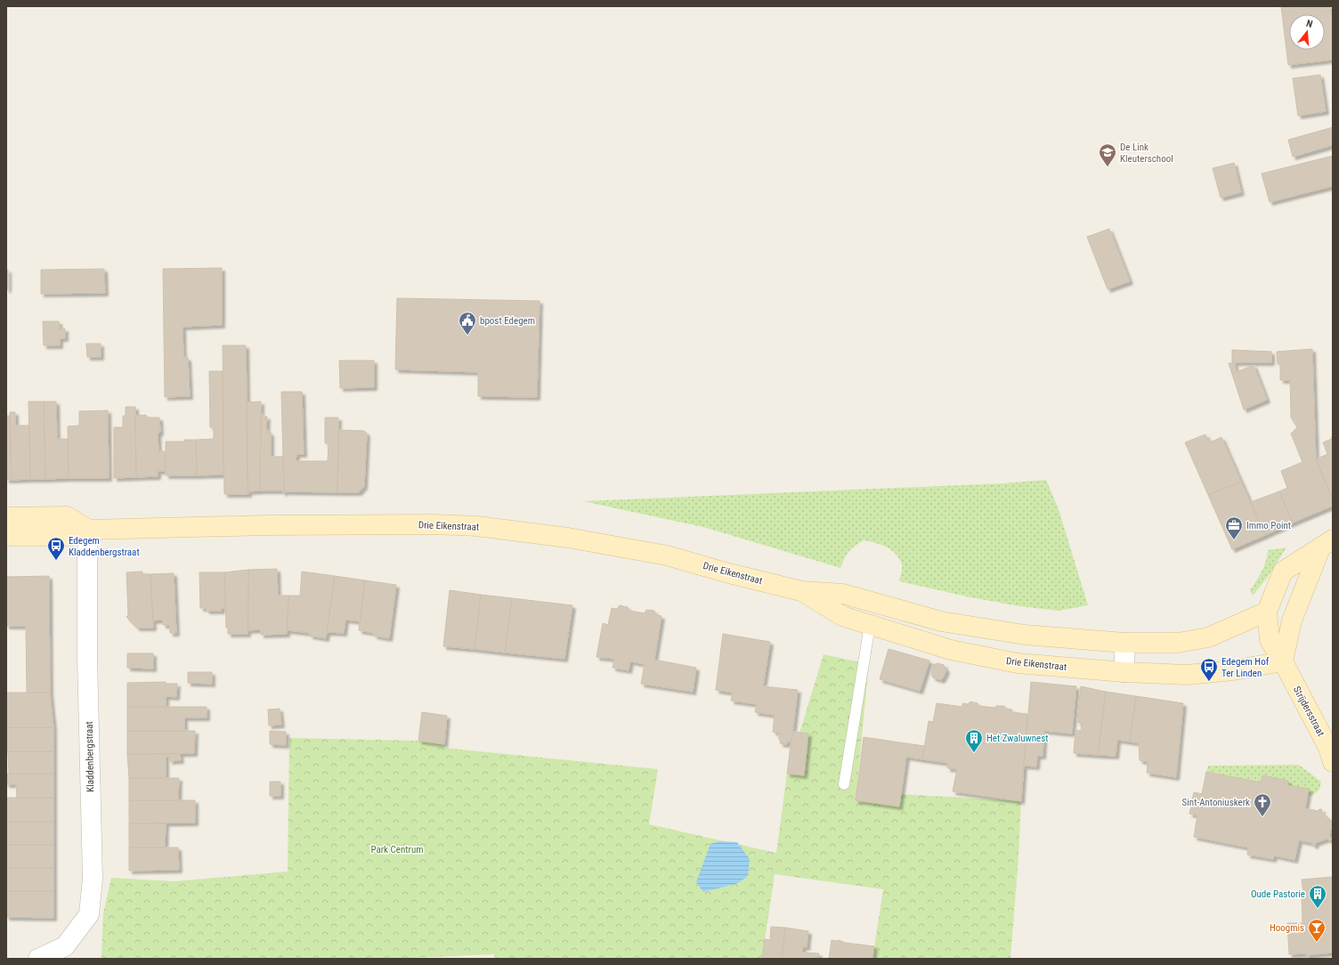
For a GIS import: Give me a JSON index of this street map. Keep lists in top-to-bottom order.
{
  "streets": {
    "street": ["Drie Eikenstraat", "Strijdersstraat", "Kladdenbergstraat"]
  },
  "crossings": [
    ["Drie Eikenstraat", "Strijdersstraat"],
    ["Drie Eikenstraat", "Kladdenbergstraat"]
  ],
  "parks": ["Park Centrum"],
  "places": {
    "school or university": ["De Link Kleuterschool"],
    "public building": ["bpost Edegem"],
    "office": ["Immo Point"],
    "bus stop": ["Edegem Kladdenbergstraat", "Edegem Hof Ter Linden"],
    "building": ["Het Zwaluwnest", "Oude Pastorie"],
    "church": ["Sint-Antoniuskerk"],
    "bar": ["Hoogmis"]
  },
  "north": "top"
}
